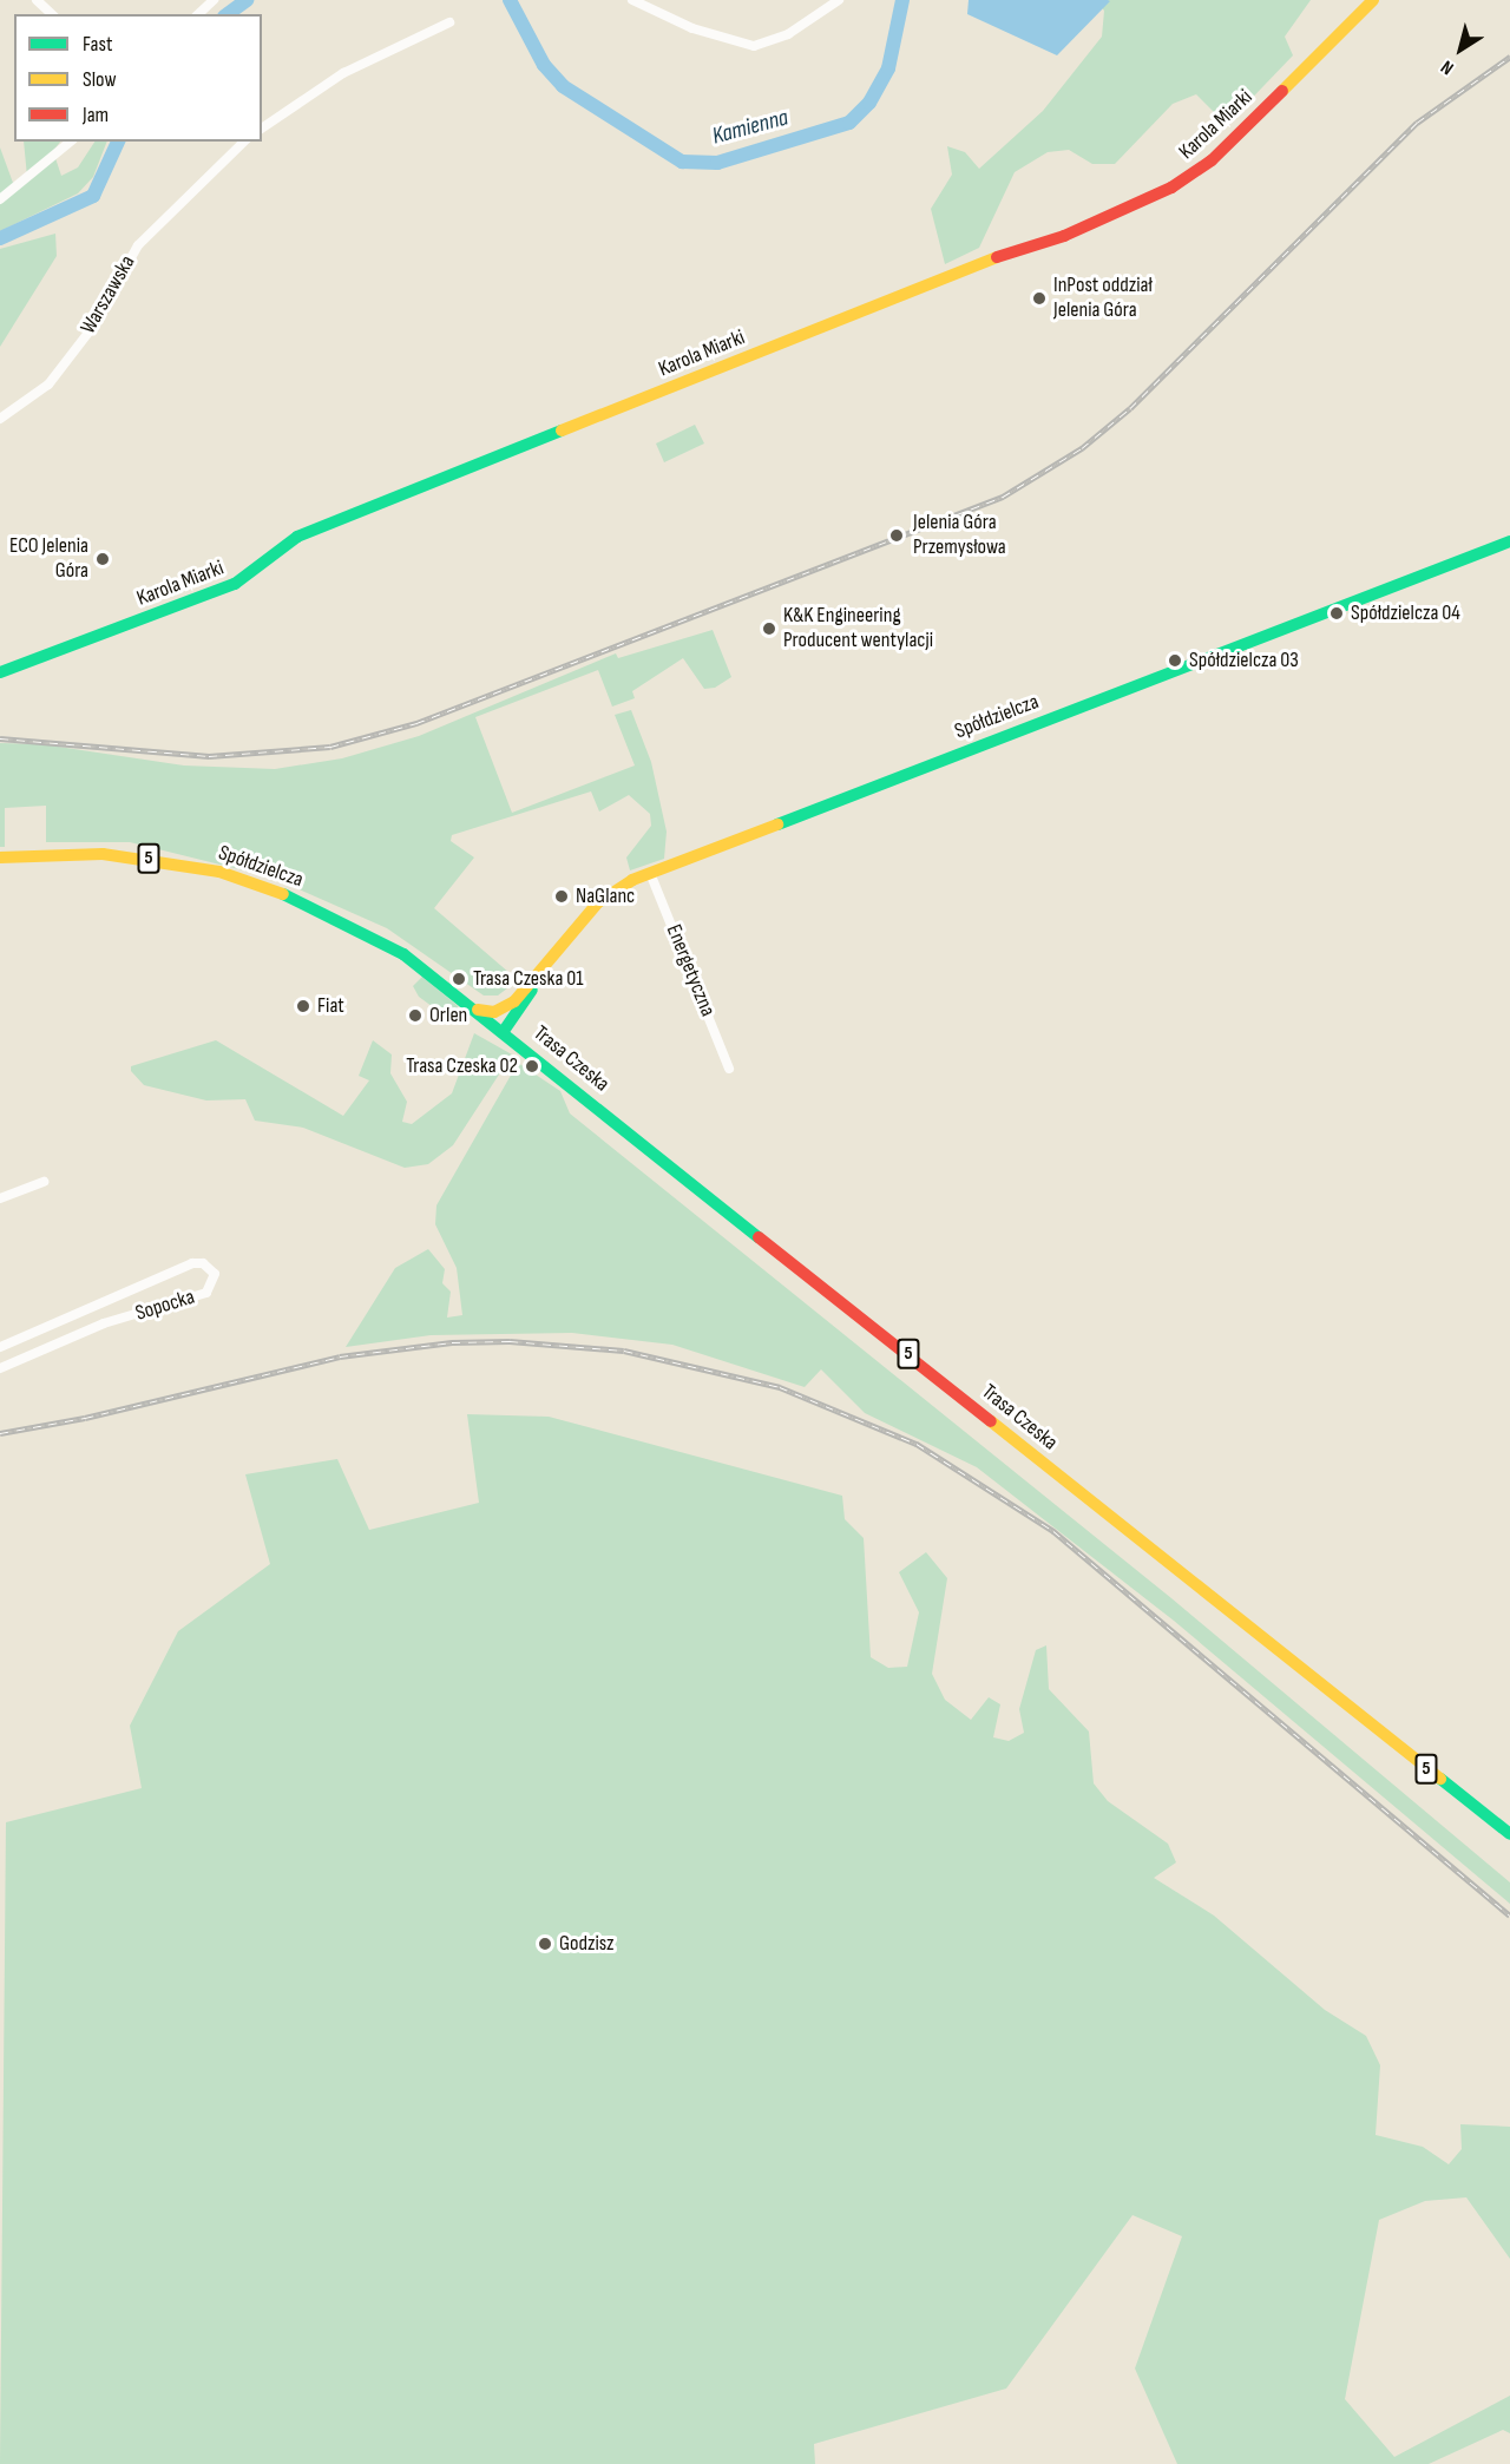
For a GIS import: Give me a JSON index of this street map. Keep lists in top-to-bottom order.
{
  "streets": {
    "street": [
      "Karola Miarki",
      "Warszawska",
      "Spółdzielcza",
      "5",
      "Energetyczna",
      "Trasa Czeska",
      "Sopocka"
    ]
  },
  "crossings": [
    ["Spółdzielcza", "Energetyczna"],
    ["Spółdzielcza", "Trasa Czeska"]
  ],
  "water": ["Kamienna"],
  "places": [
    "InPost oddział Jelenia Góra",
    "Jelenia Góra Przemysłowa",
    "ECO Jelenia Góra",
    "Spółdzielcza 04",
    "K&K Engineering Producent wentylacji",
    "Spółdzielcza 03",
    "NaGlanc",
    "Trasa Czeska 01",
    "Fiat",
    "Orlen",
    "Trasa Czeska 02",
    "Godzisz"
  ],
  "legend": ["Fast", "Slow", "Jam"],
  "north": "bottom left"
}
